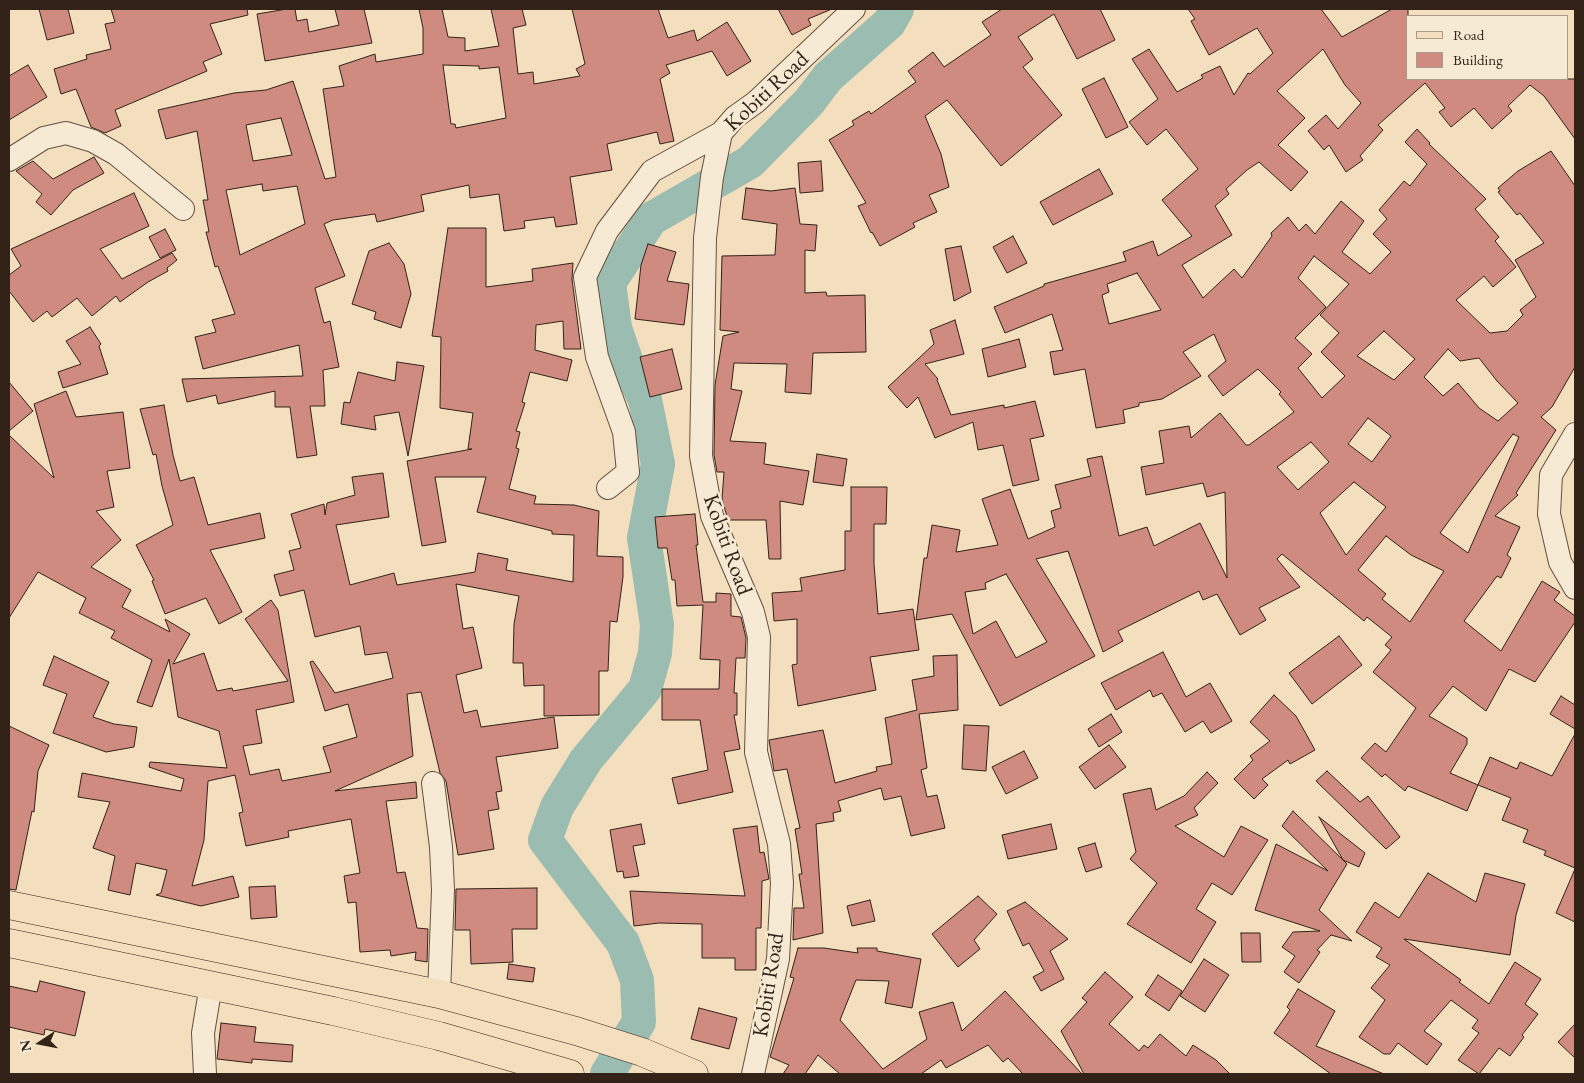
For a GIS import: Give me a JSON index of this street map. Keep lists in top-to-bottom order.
{
  "streets": {
    "street": ["Kobiti Road"]
  },
  "legend": ["Road", "Building"],
  "north": "left"
}
